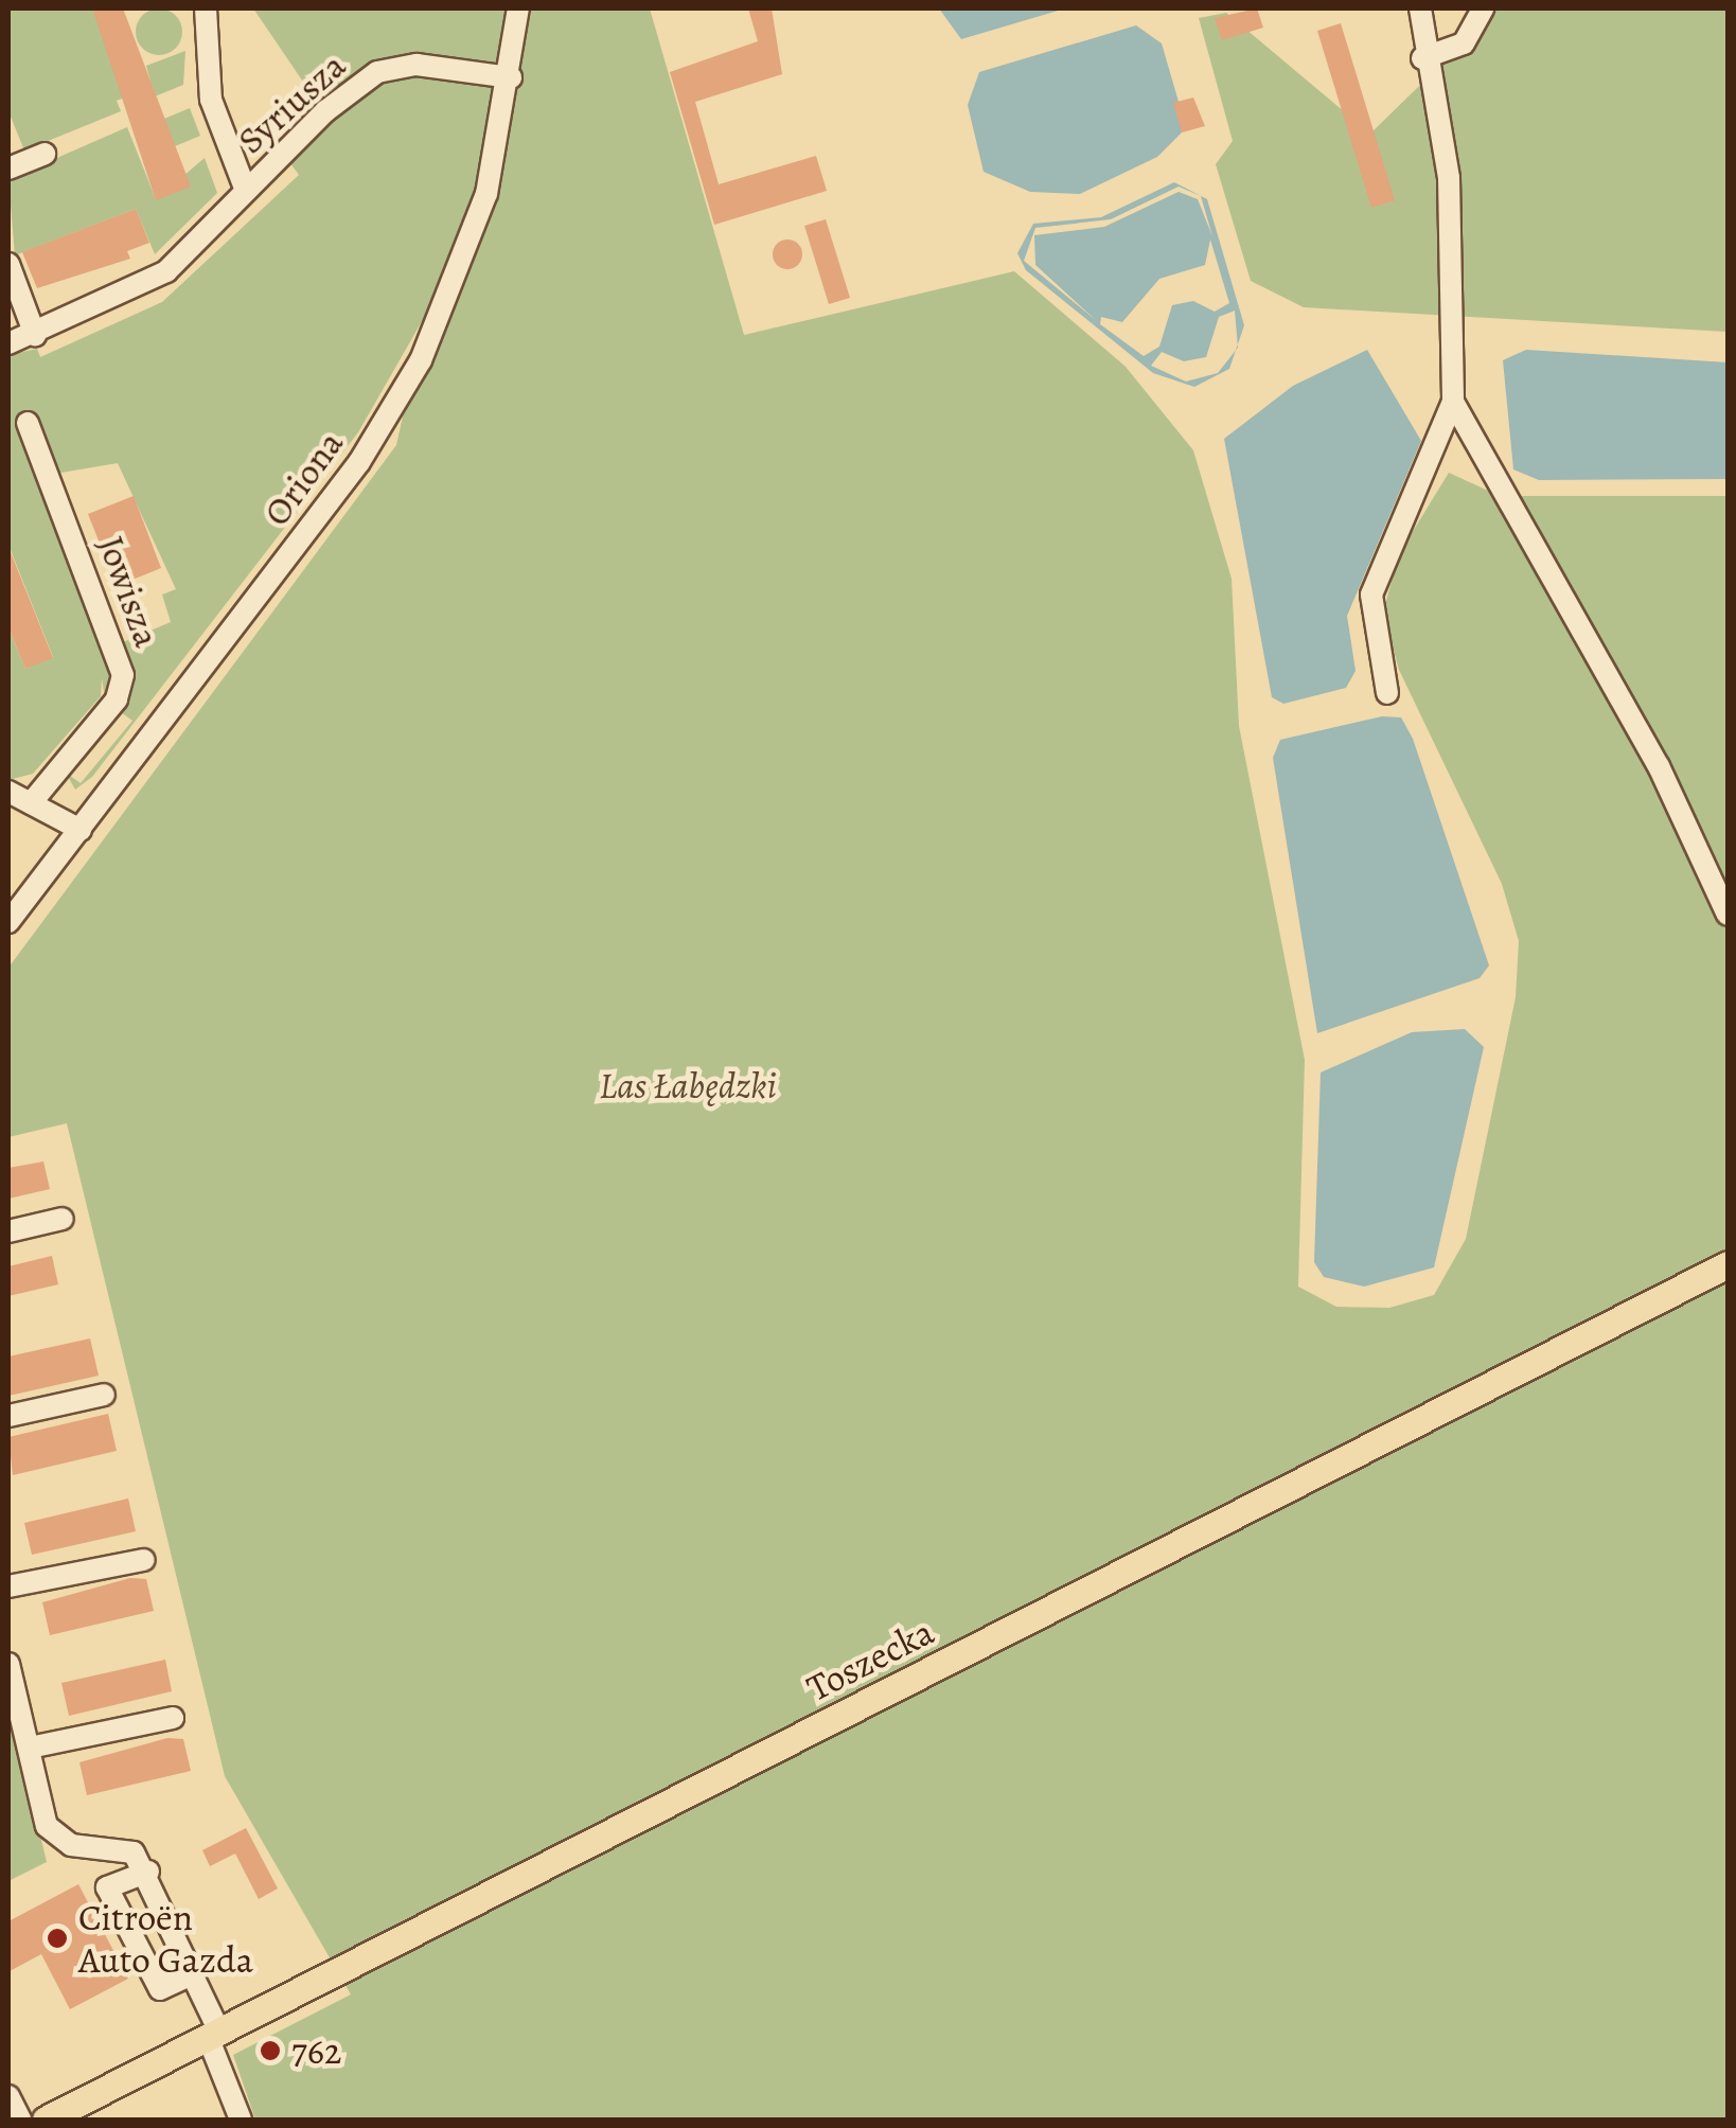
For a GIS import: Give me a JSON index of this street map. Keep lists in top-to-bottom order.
{
  "streets": {
    "main road": ["Toszecka"],
    "street": ["Syriusza", "Oriona", "Jowisza"]
  },
  "crossings": [
    ["Syriusza", "Oriona"]
  ],
  "parks": ["Las Łabędzki"],
  "places": ["Citroën Auto Gazda", "762"]
}
